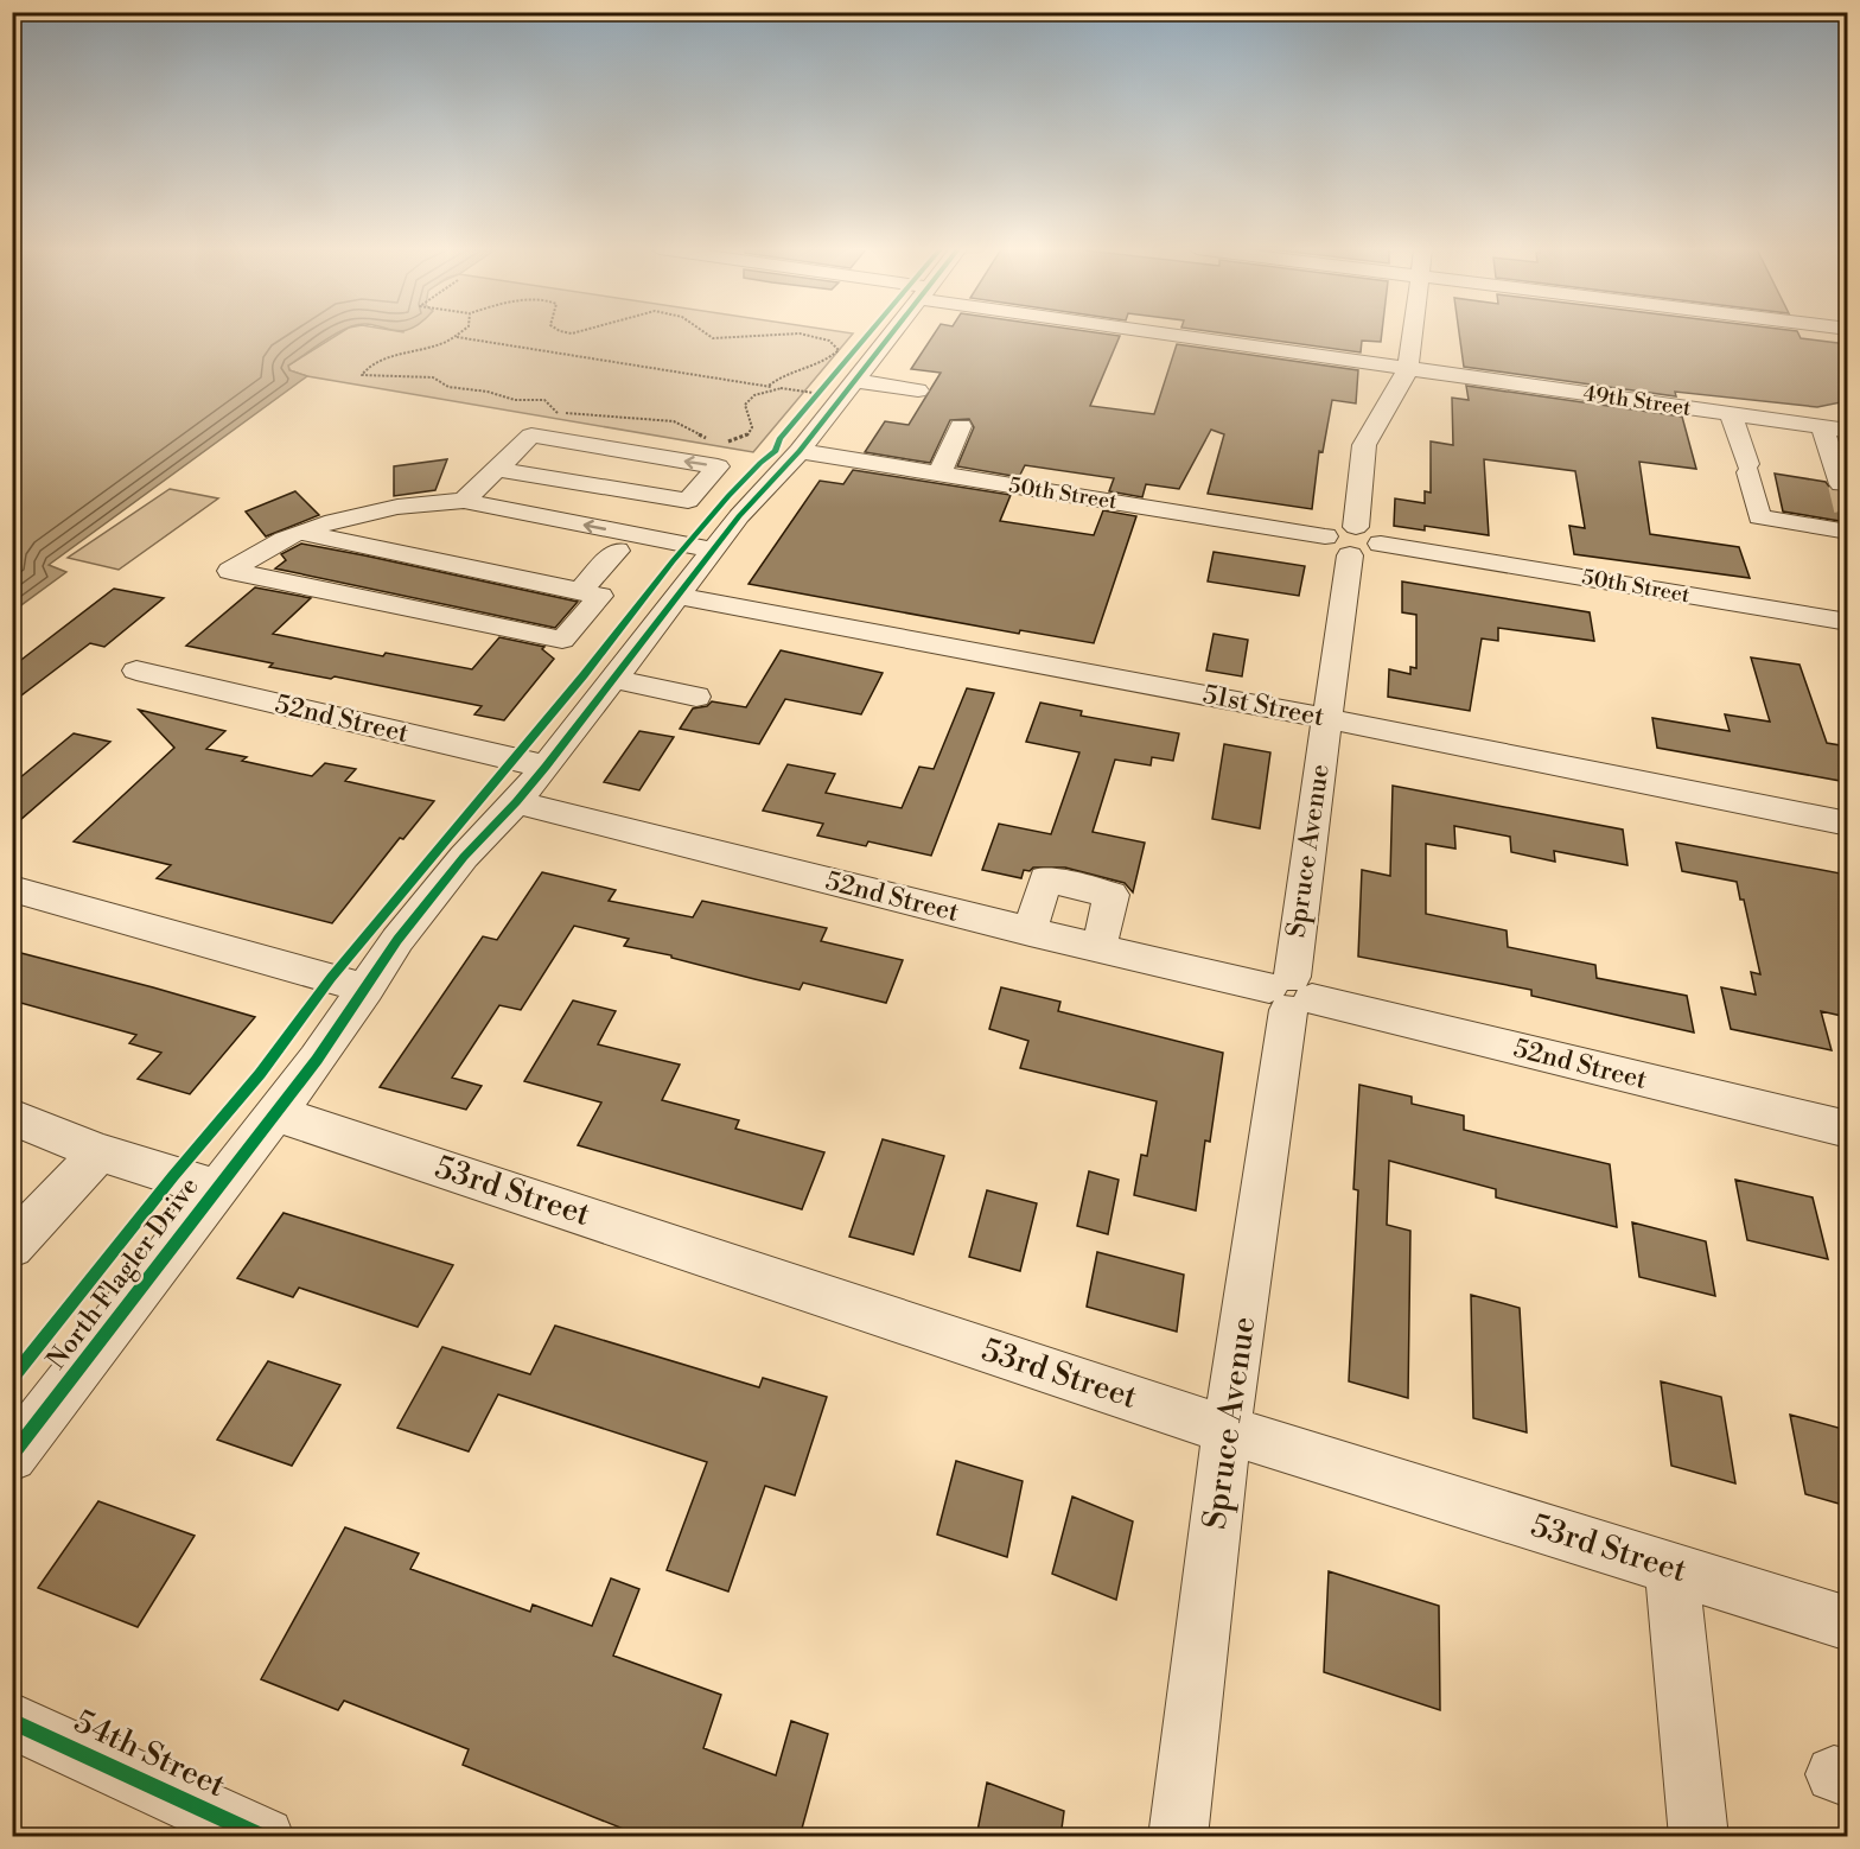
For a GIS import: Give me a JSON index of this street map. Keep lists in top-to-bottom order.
{
  "streets": {
    "street": [
      "49th Street",
      "50th Street",
      "51st Street",
      "52nd Street",
      "Spruce Avenue",
      "53rd Street",
      "North Flagler Drive",
      "54th Street"
    ]
  },
  "crossings": [
    ["49th Street", "Spruce Avenue"],
    ["50th Street", "Spruce Avenue"],
    ["50th Street", "North Flagler Drive"],
    ["51st Street", "Spruce Avenue"],
    ["51st Street", "North Flagler Drive"],
    ["52nd Street", "Spruce Avenue"],
    ["52nd Street", "North Flagler Drive"],
    ["Spruce Avenue", "53rd Street"],
    ["53rd Street", "North Flagler Drive"]
  ]
}
